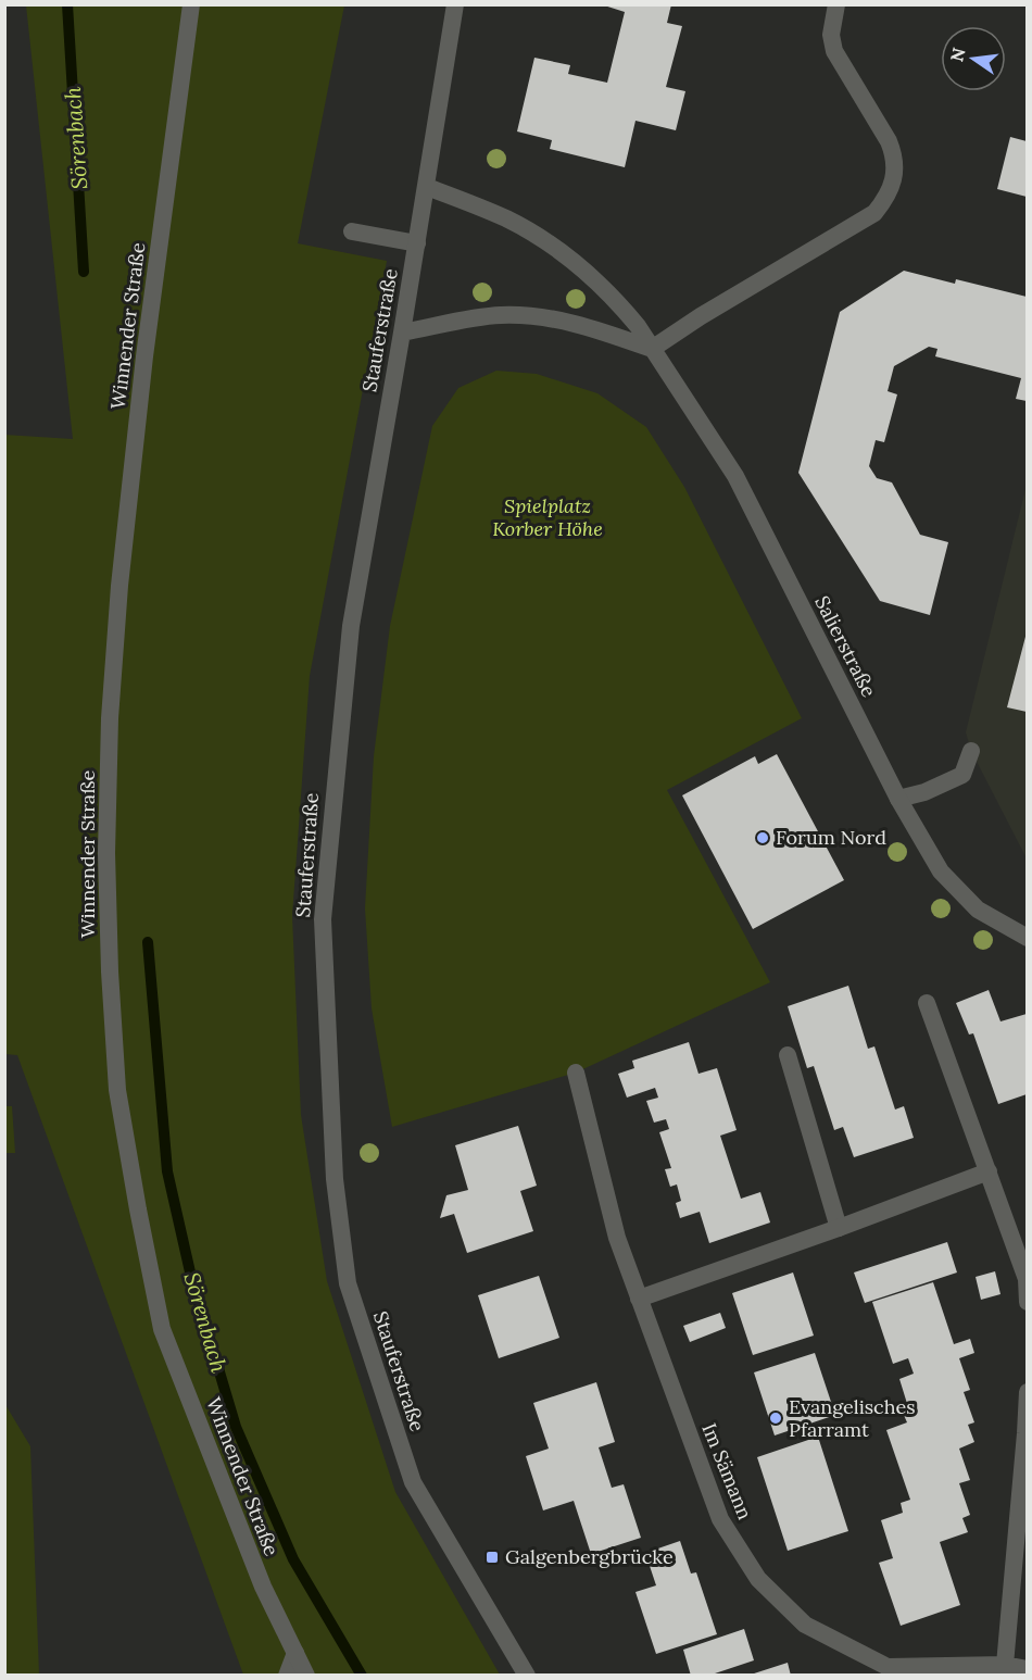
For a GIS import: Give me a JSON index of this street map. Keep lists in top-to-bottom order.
{
  "streets": {
    "street": [
      "Winnender Straße",
      "Stauferstraße",
      "Salierstraße",
      "Im Sämann"
    ]
  },
  "crossings": [
    ["Stauferstraße", "Salierstraße"]
  ],
  "water": ["Sörenbach"],
  "parks": ["Spielplatz Korber Höhe"],
  "places": {
    "other": ["Forum Nord", "Evangelisches Pfarramt"],
    "transit": ["Galgenbergbrücke"]
  },
  "north": "left"
}
